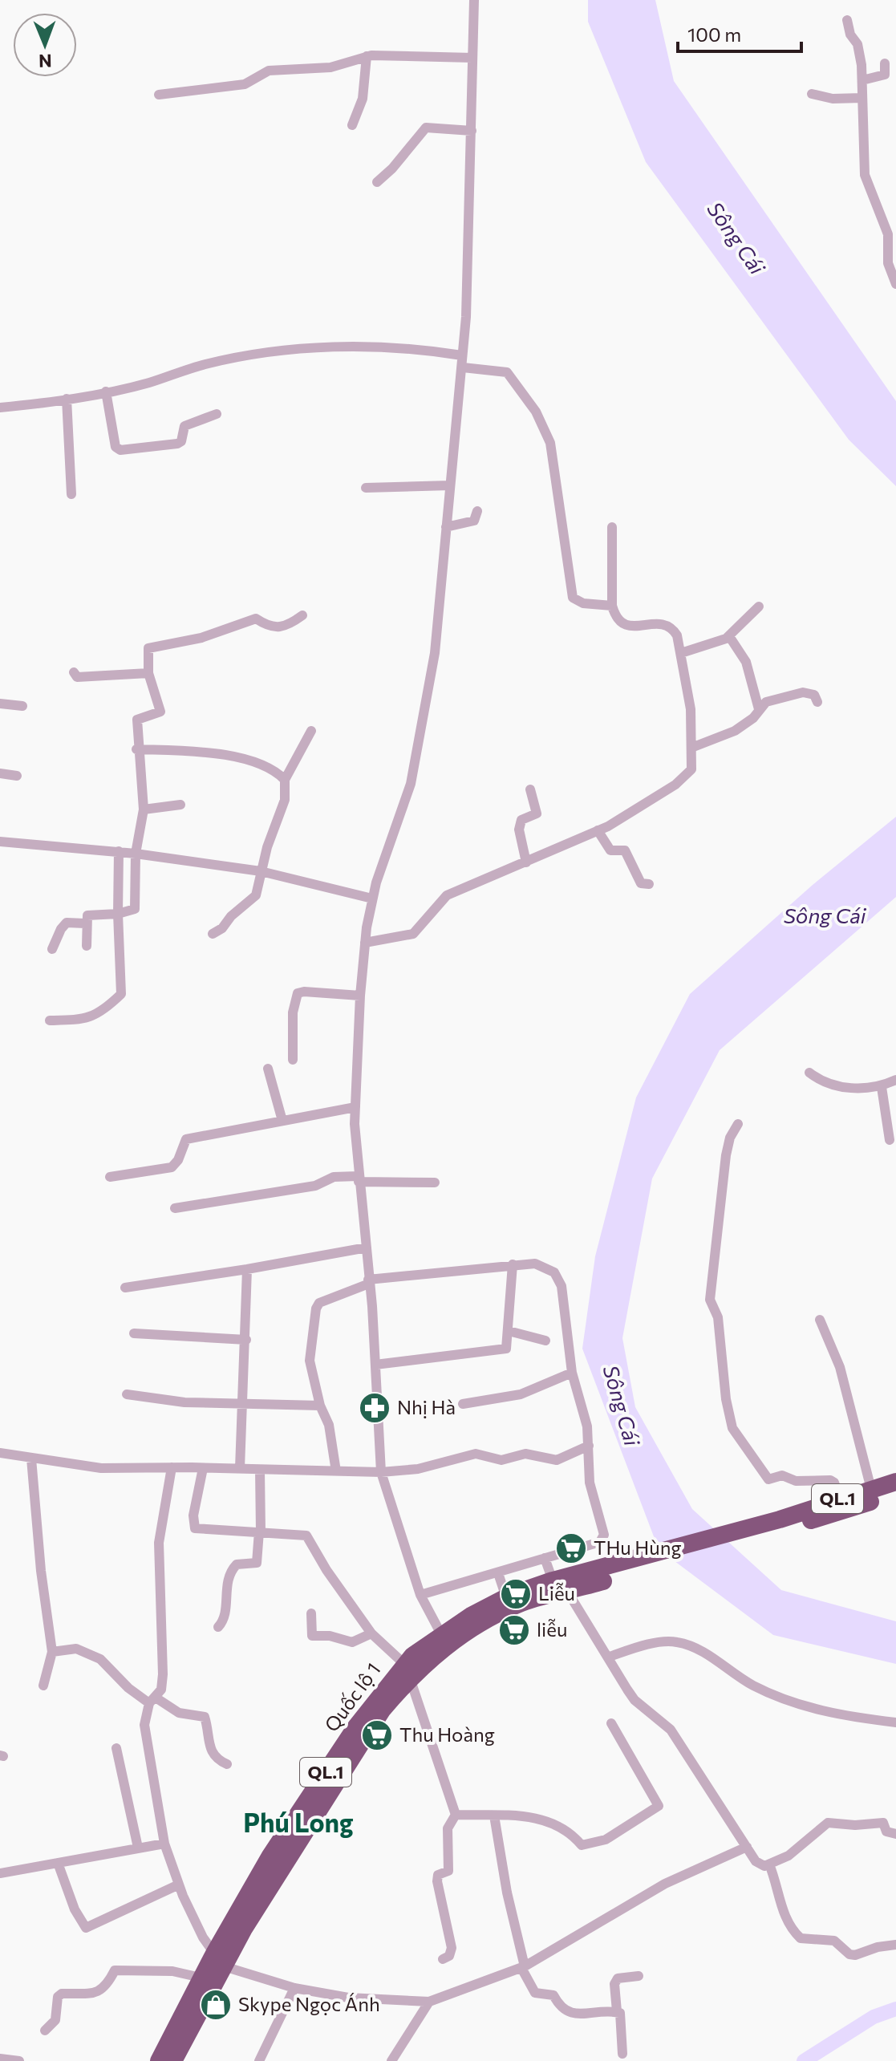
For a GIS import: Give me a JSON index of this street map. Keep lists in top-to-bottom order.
{
  "streets": {
    "highway": ["QL.1", "Quốc lộ 1"]
  },
  "crossings": [
    ["QL.1", "Quốc lộ 1"]
  ],
  "districts": ["Phú Long"],
  "water": ["Sông Cái"],
  "places": {
    "pharmacy": ["Nhị Hà"],
    "supermarket": [
      "THu Hùng",
      "Liễu",
      "liễu",
      "Thu Hoàng"
    ],
    "shop": ["Skype Ngọc Ánh"]
  },
  "scale_bar": "100 m",
  "north": "bottom"
}
